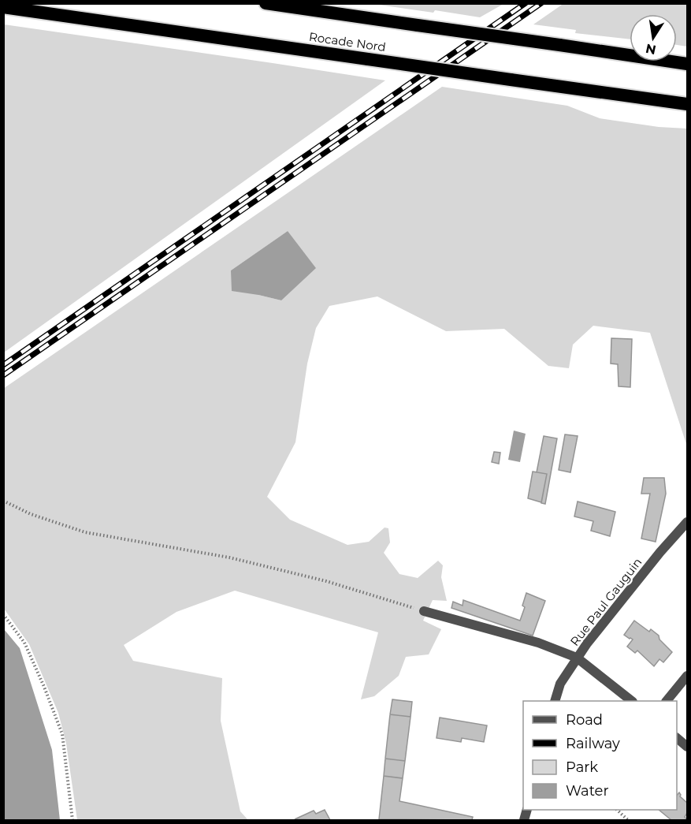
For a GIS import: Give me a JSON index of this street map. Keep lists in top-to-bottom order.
{
  "streets": {
    "highway": ["Rocade Nord"],
    "street": ["Rue Paul Gauguin"]
  },
  "legend": [
    "Road",
    "Railway",
    "Park",
    "Water"
  ],
  "north": "bottom"
}
